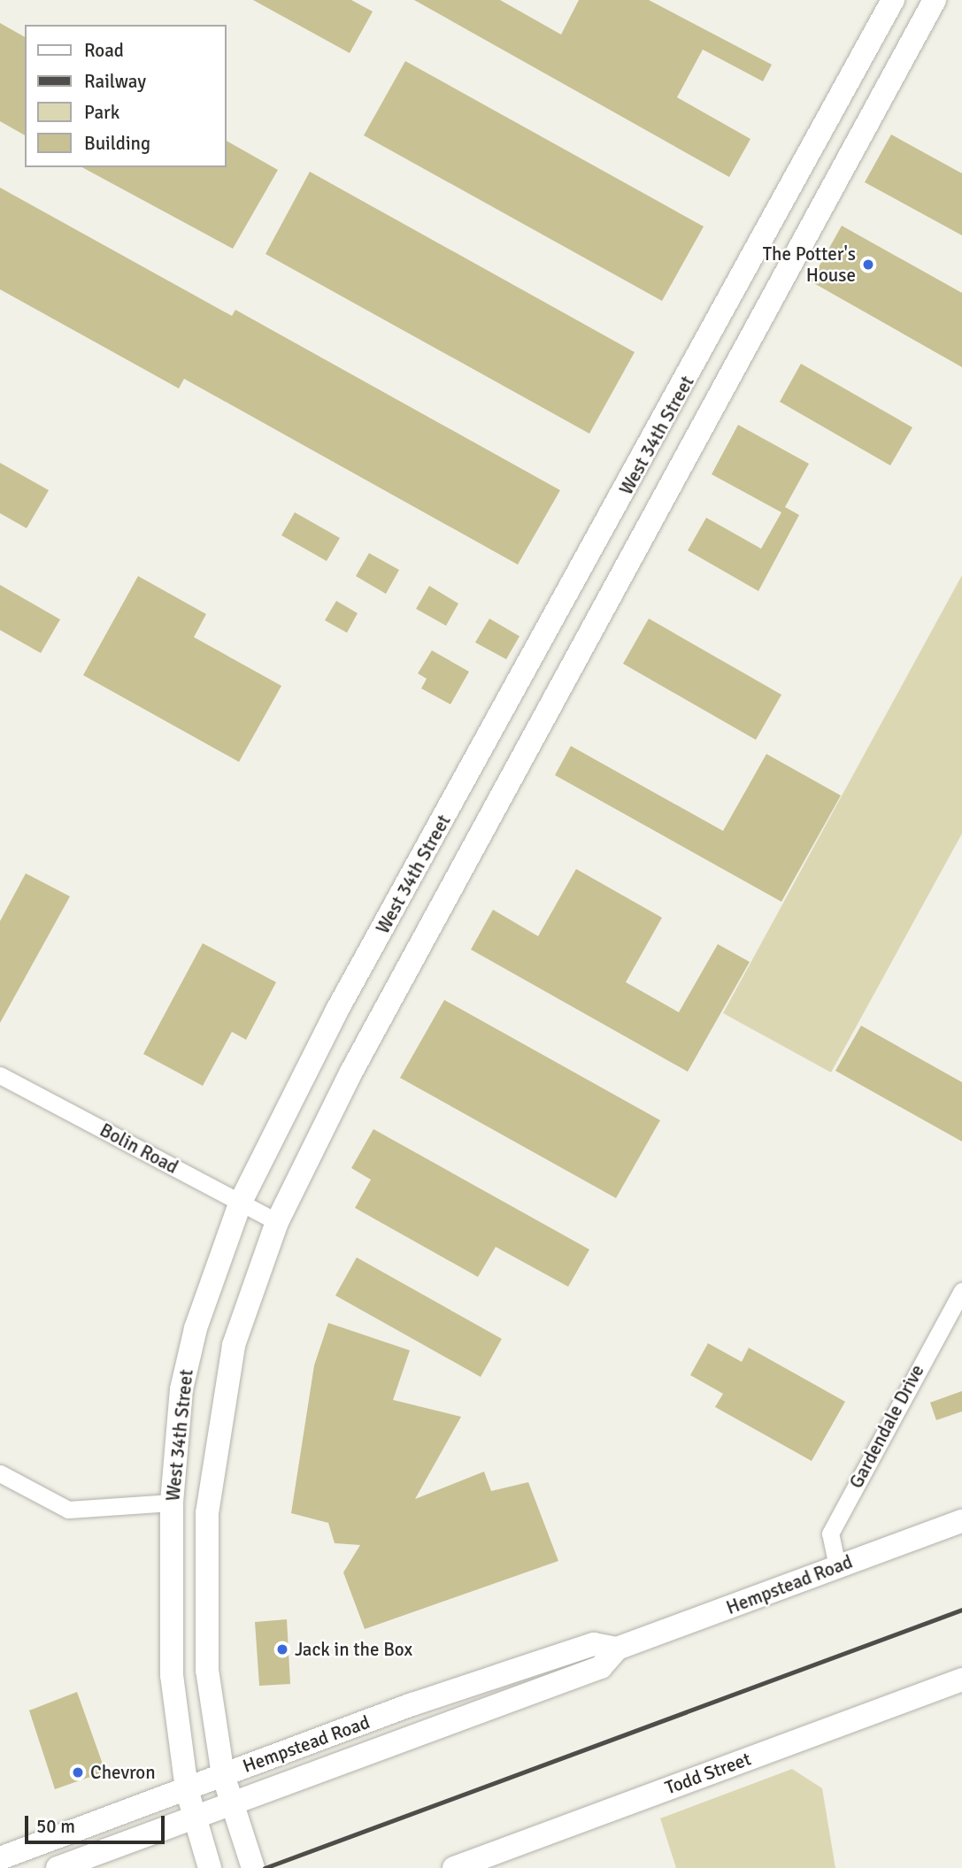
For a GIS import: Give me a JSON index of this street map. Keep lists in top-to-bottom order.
{
  "streets": {
    "main road": ["West 34th Street", "Hempstead Road", "Todd Street"],
    "street": ["Bolin Road", "Gardendale Drive"]
  },
  "crossings": [
    ["West 34th Street", "Bolin Road"],
    ["West 34th Street", "Hempstead Road"],
    ["Gardendale Drive", "Hempstead Road"]
  ],
  "places": ["The Potter's House", "Jack in the Box", "Chevron"],
  "legend": [
    "Road",
    "Railway",
    "Park",
    "Building"
  ],
  "scale_bar": "50 m"
}
